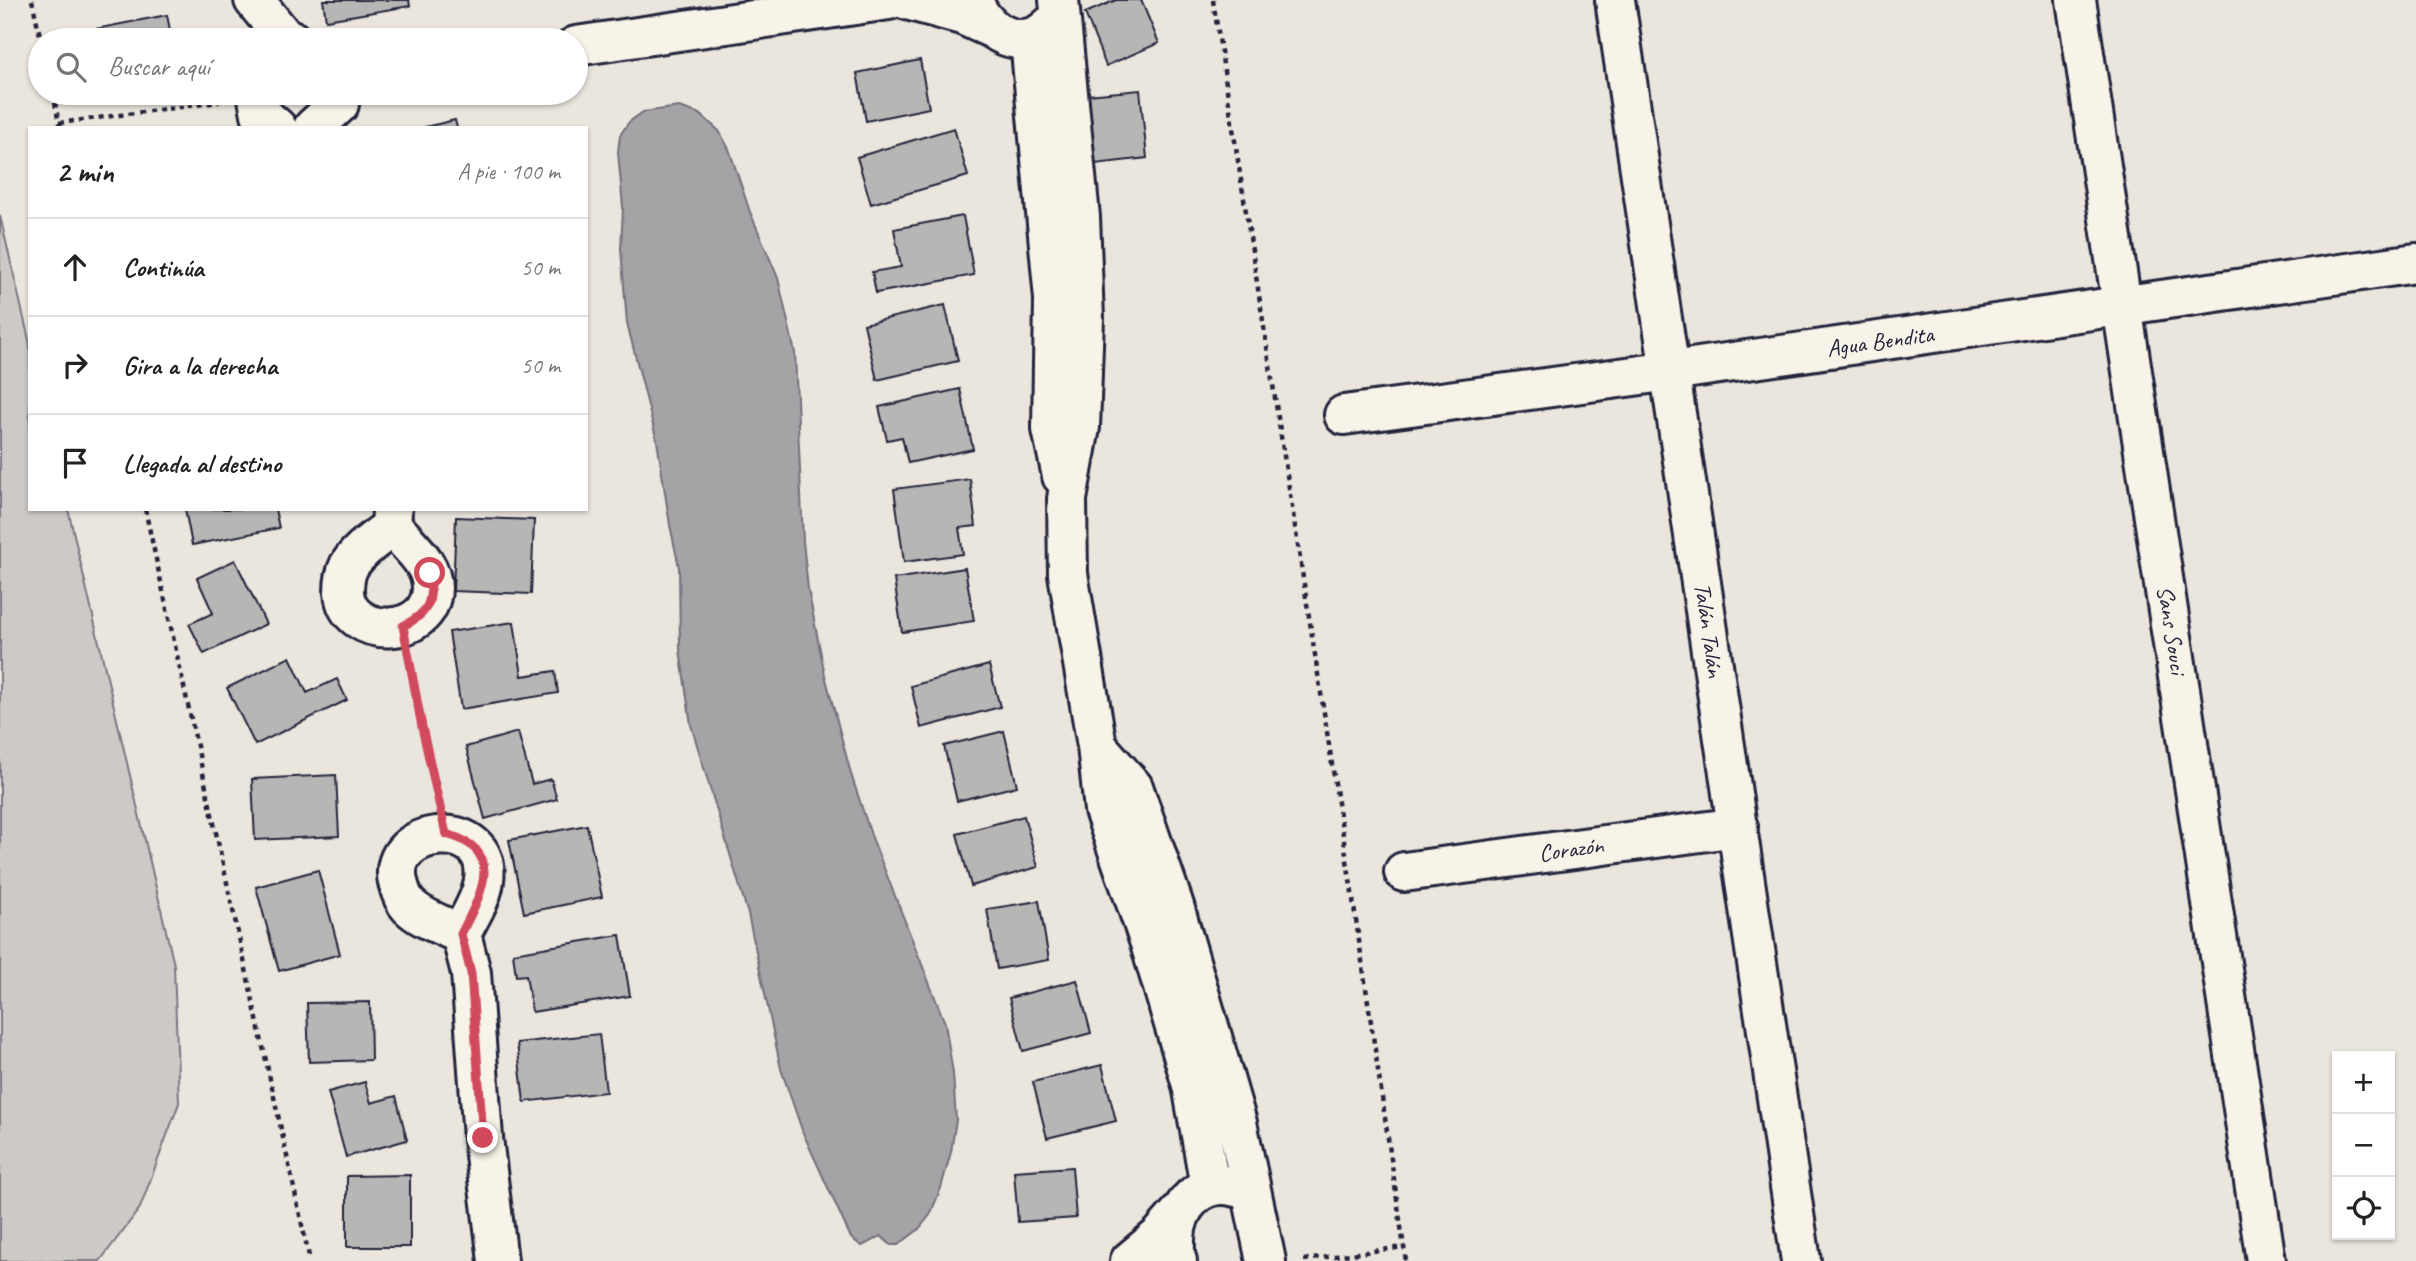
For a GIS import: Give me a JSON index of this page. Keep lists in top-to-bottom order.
{
  "streets": {
    "street": [
      "Agua Bendita",
      "Talán Talán",
      "Sans Souci",
      "Corazón"
    ]
  },
  "crossings": [
    ["Agua Bendita", "Talán Talán"],
    ["Agua Bendita", "Sans Souci"],
    ["Talán Talán", "Corazón"]
  ],
  "page": {
    "search": "Buscar aquí",
    "heading": ["2 min", "A pie · 100 m"],
    "list": [
      ["Continúa", "50 m"],
      ["Gira a la derecha", "50 m"],
      "Llegada al destino"
    ],
    "map_buttons": ["+", "−"]
  }
}
